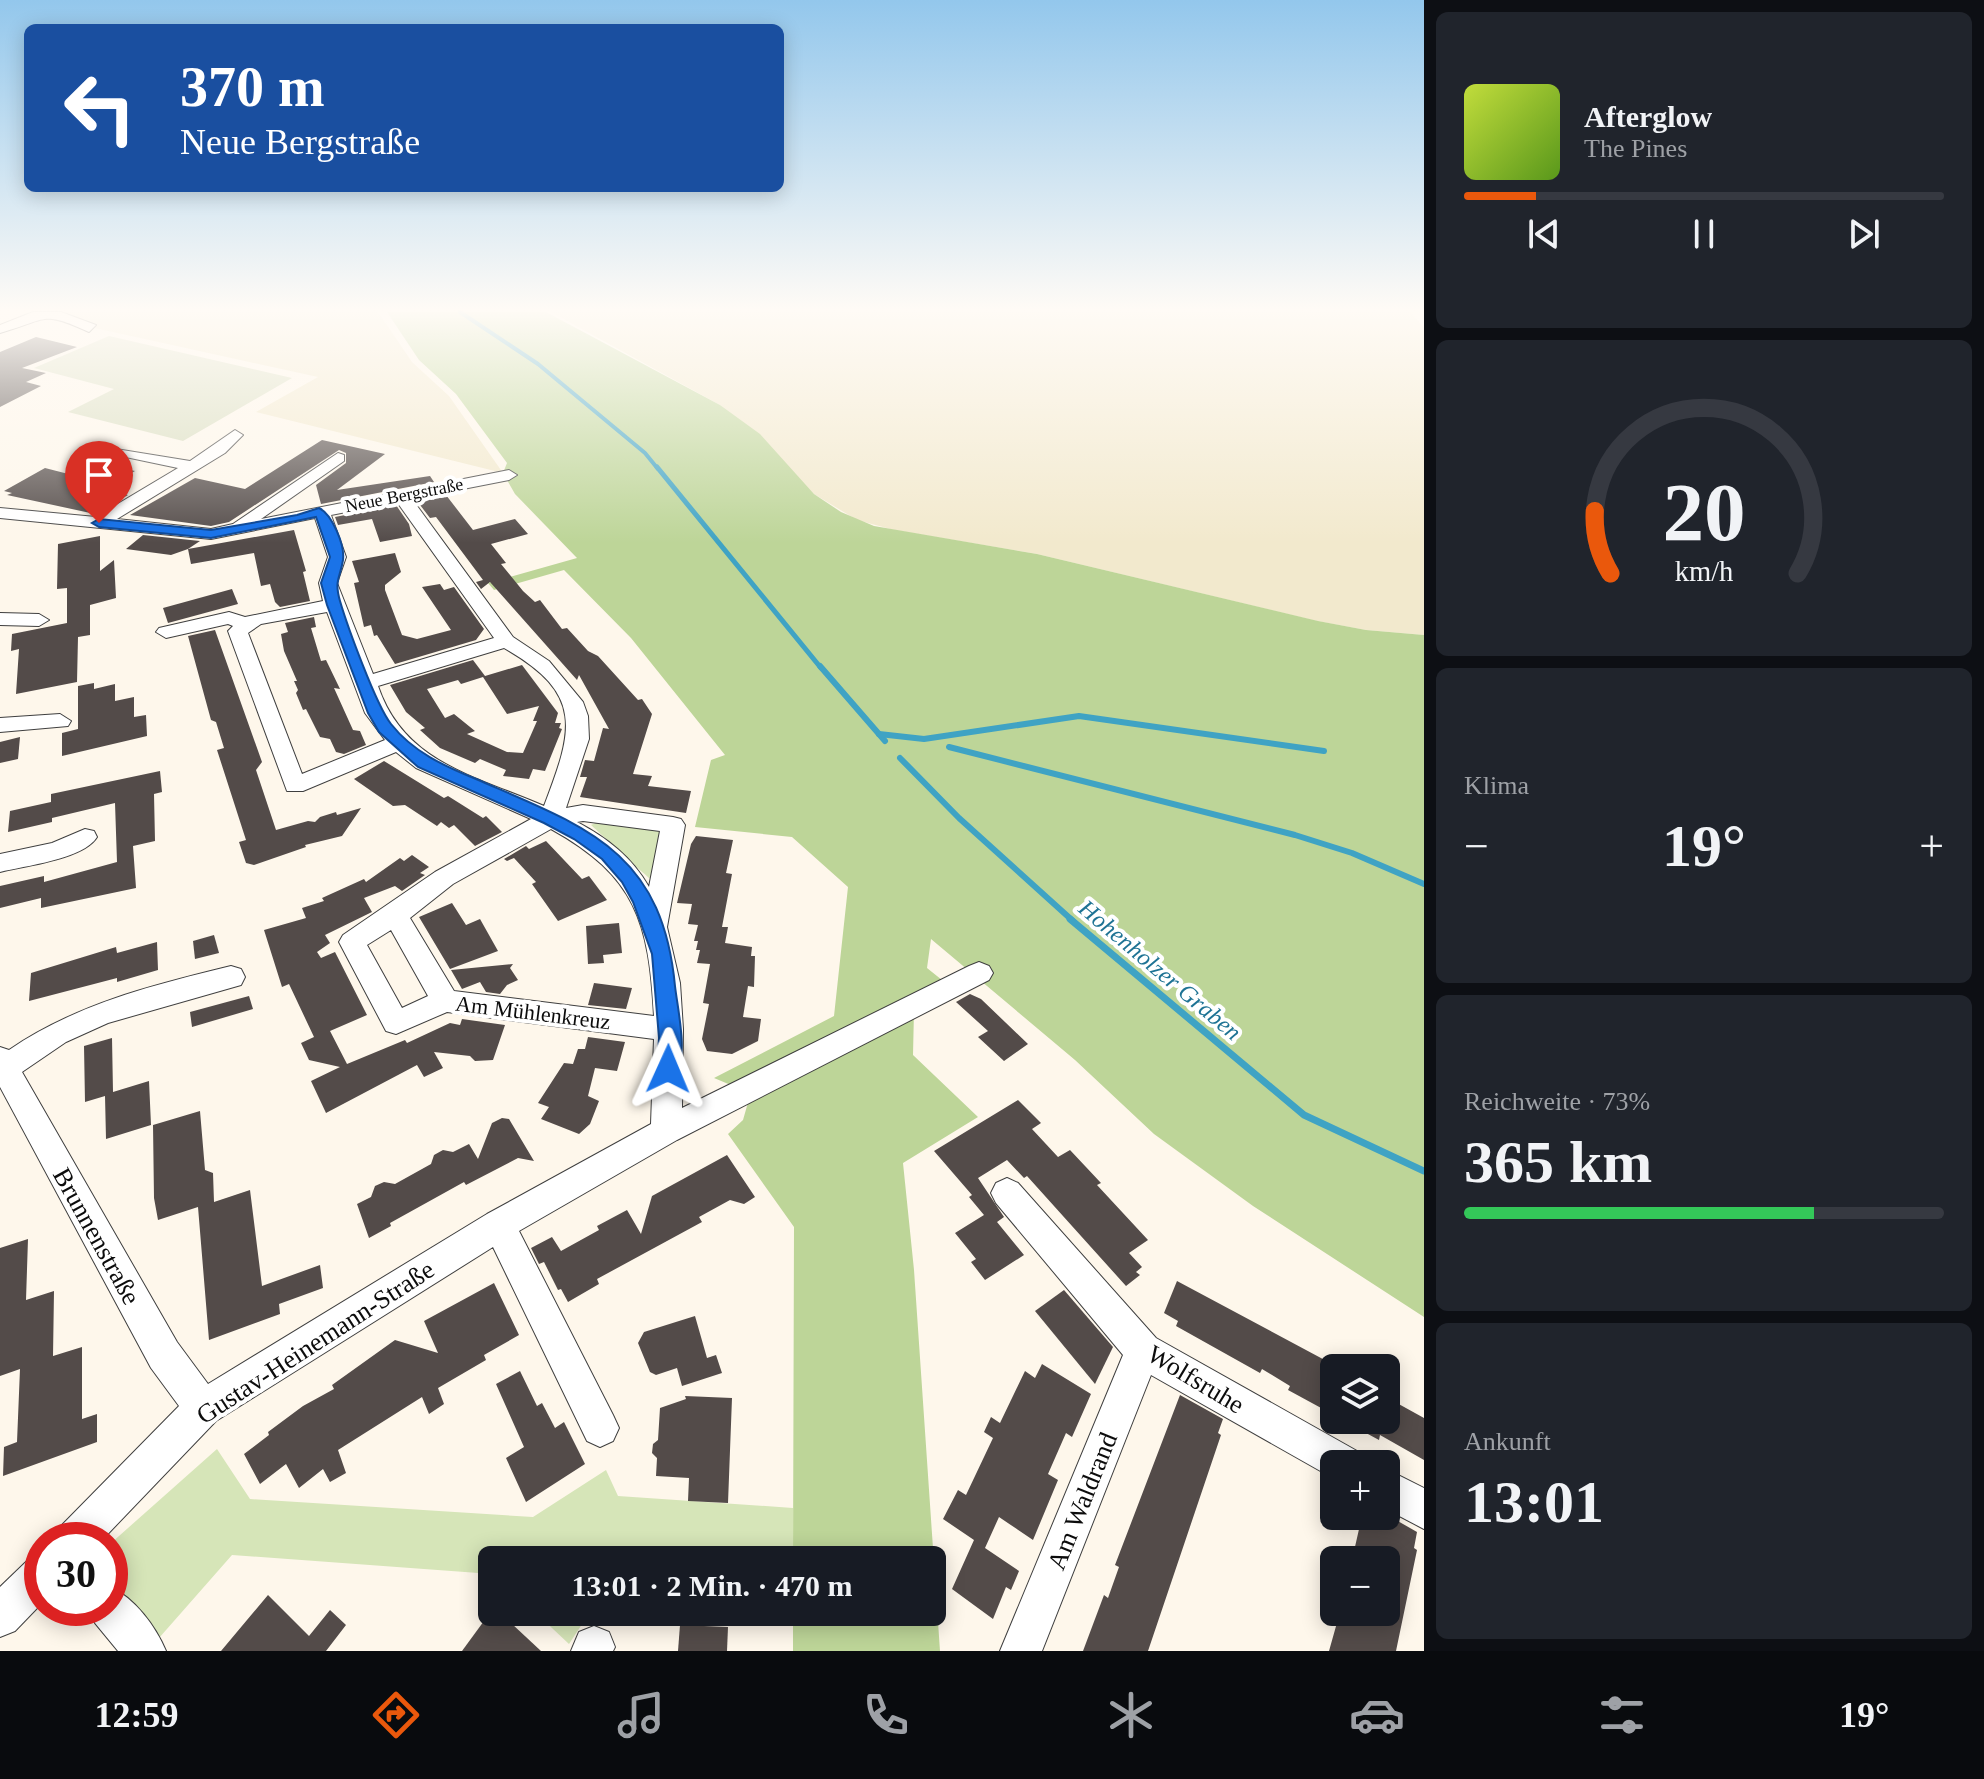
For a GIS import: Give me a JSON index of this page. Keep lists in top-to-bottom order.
{
  "streets": {
    "street": [
      "Neue Bergstraße",
      "Am Mühlenkreuz",
      "Brunnenstraße",
      "Gustav-Heinemann-Straße",
      "Wolfsruhe",
      "Am Waldrand"
    ]
  },
  "crossings": [
    ["Neue Bergstraße", "Am Mühlenkreuz"],
    ["Am Mühlenkreuz", "Gustav-Heinemann-Straße"],
    ["Brunnenstraße", "Gustav-Heinemann-Straße"],
    ["Wolfsruhe", "Am Waldrand"]
  ],
  "water": ["Hohenholzer Graben"],
  "page": {
    "turn": ["370 m", "Neue Bergstraße"],
    "song": ["Afterglow", "The Pines"],
    "tile": [
      "Klima",
      ["Reichweite · 73%", "365 km"],
      ["Ankunft", "13:01"]
    ],
    "heat": ["−", "19°", "+"],
    "map_buttons": ["+", "−"],
    "limit": "30",
    "trip": "13:01 · 2 Min. · 470 m",
    "tabs": ["12:59", "19°"],
    "gauge": ["20", "km/h"]
  }
}
